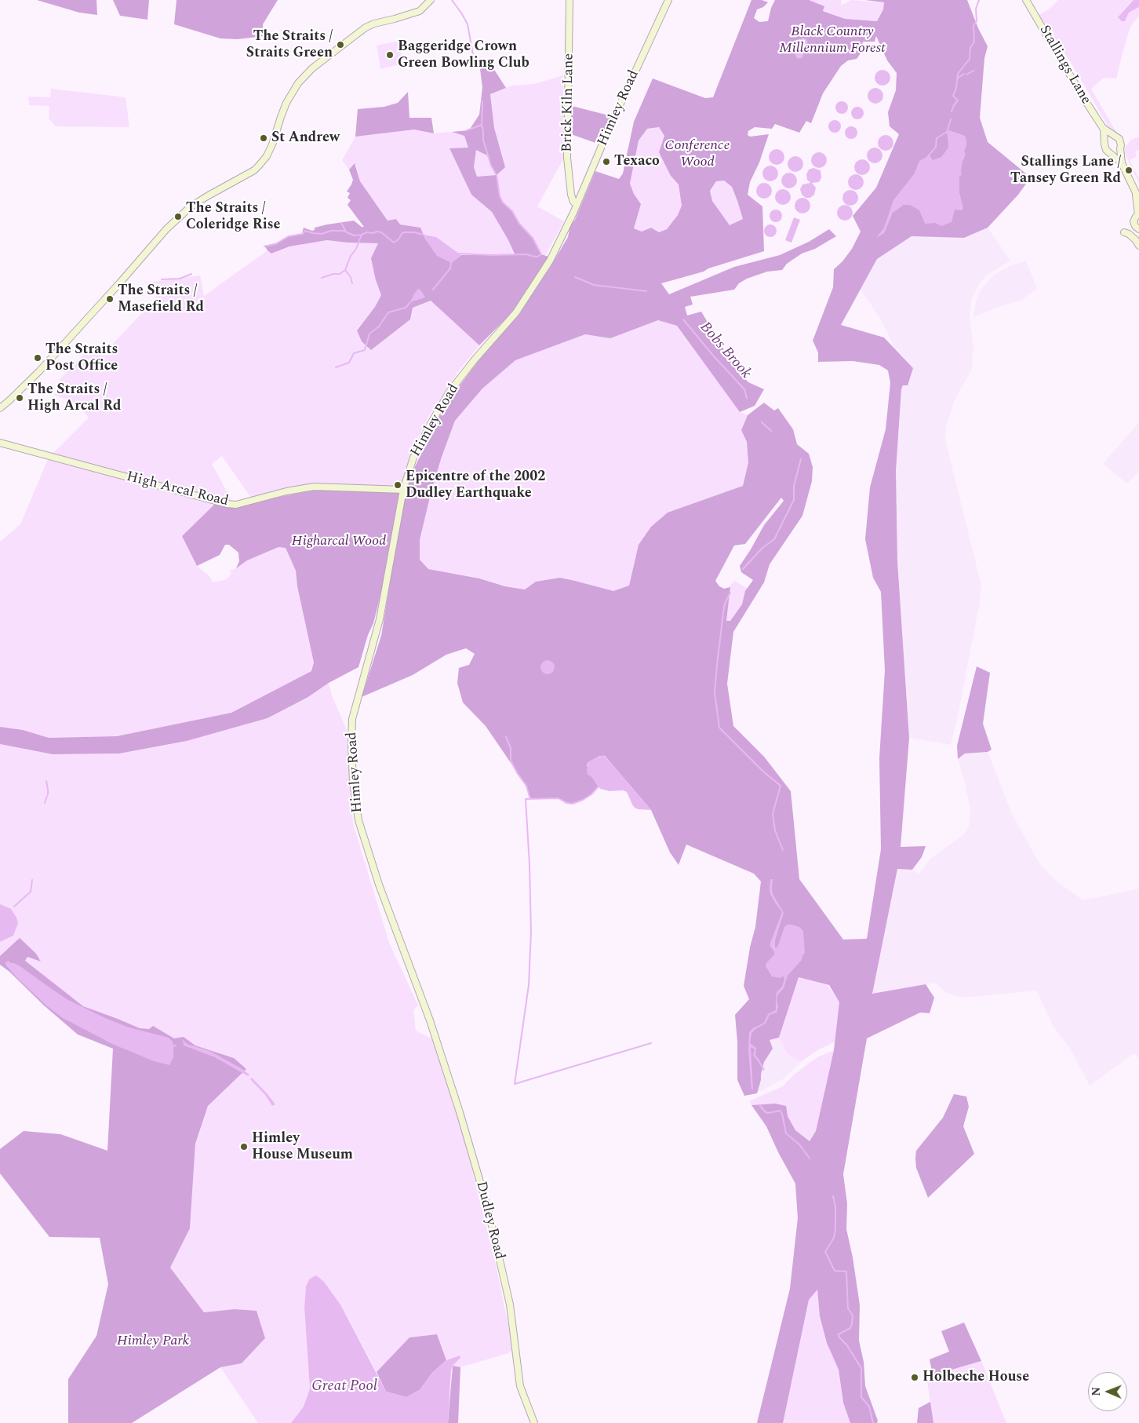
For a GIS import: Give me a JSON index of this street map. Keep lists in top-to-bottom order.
{
  "streets": {
    "main road": [
      "Stallings Lane",
      "Brick Kiln Lane",
      "Himley Road",
      "High Arcal Road",
      "Dudley Road"
    ]
  },
  "crossings": [
    ["Brick Kiln Lane", "Himley Road"],
    ["Himley Road", "High Arcal Road"],
    ["Himley Road", "Dudley Road"]
  ],
  "water": ["Bobs Brook", "Great Pool"],
  "parks": [
    "Black Country Millennium Forest",
    "Conference Wood",
    "Higharcal Wood",
    "Himley Park"
  ],
  "places": [
    "The Straits / Straits Green",
    "Baggeridge Crown Green Bowling Club",
    "St Andrew",
    "Texaco",
    "Stallings Lane / Tansey Green Rd",
    "The Straits / Coleridge Rise",
    "The Straits / Masefield Rd",
    "The Straits Post Office",
    "The Straits / High Arcal Rd",
    "Epicentre of the 2002 Dudley Earthquake",
    "Himley House Museum",
    "Holbeche House"
  ],
  "north": "left"
}
